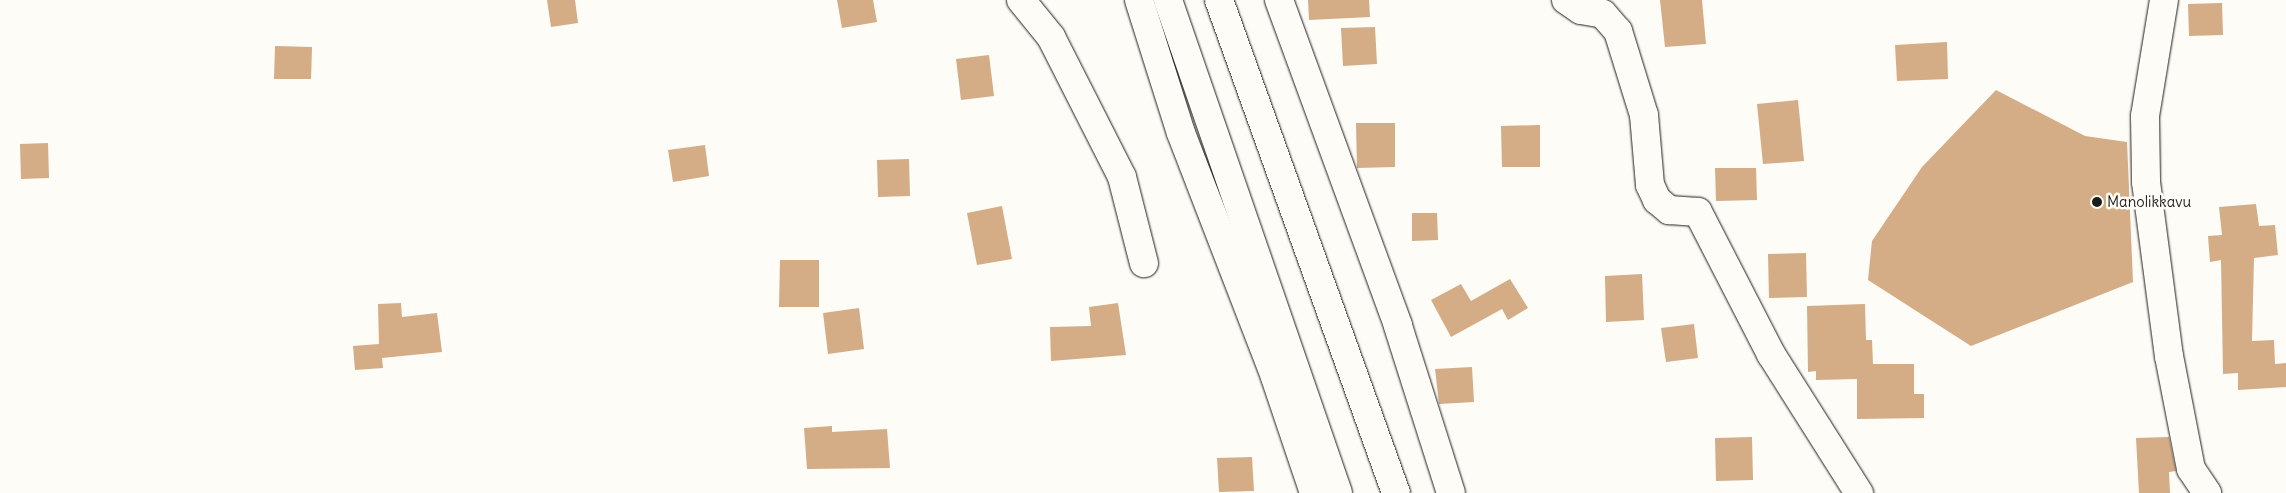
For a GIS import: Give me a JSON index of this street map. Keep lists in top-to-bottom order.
{
  "places": ["Manolikkavu"]
}
